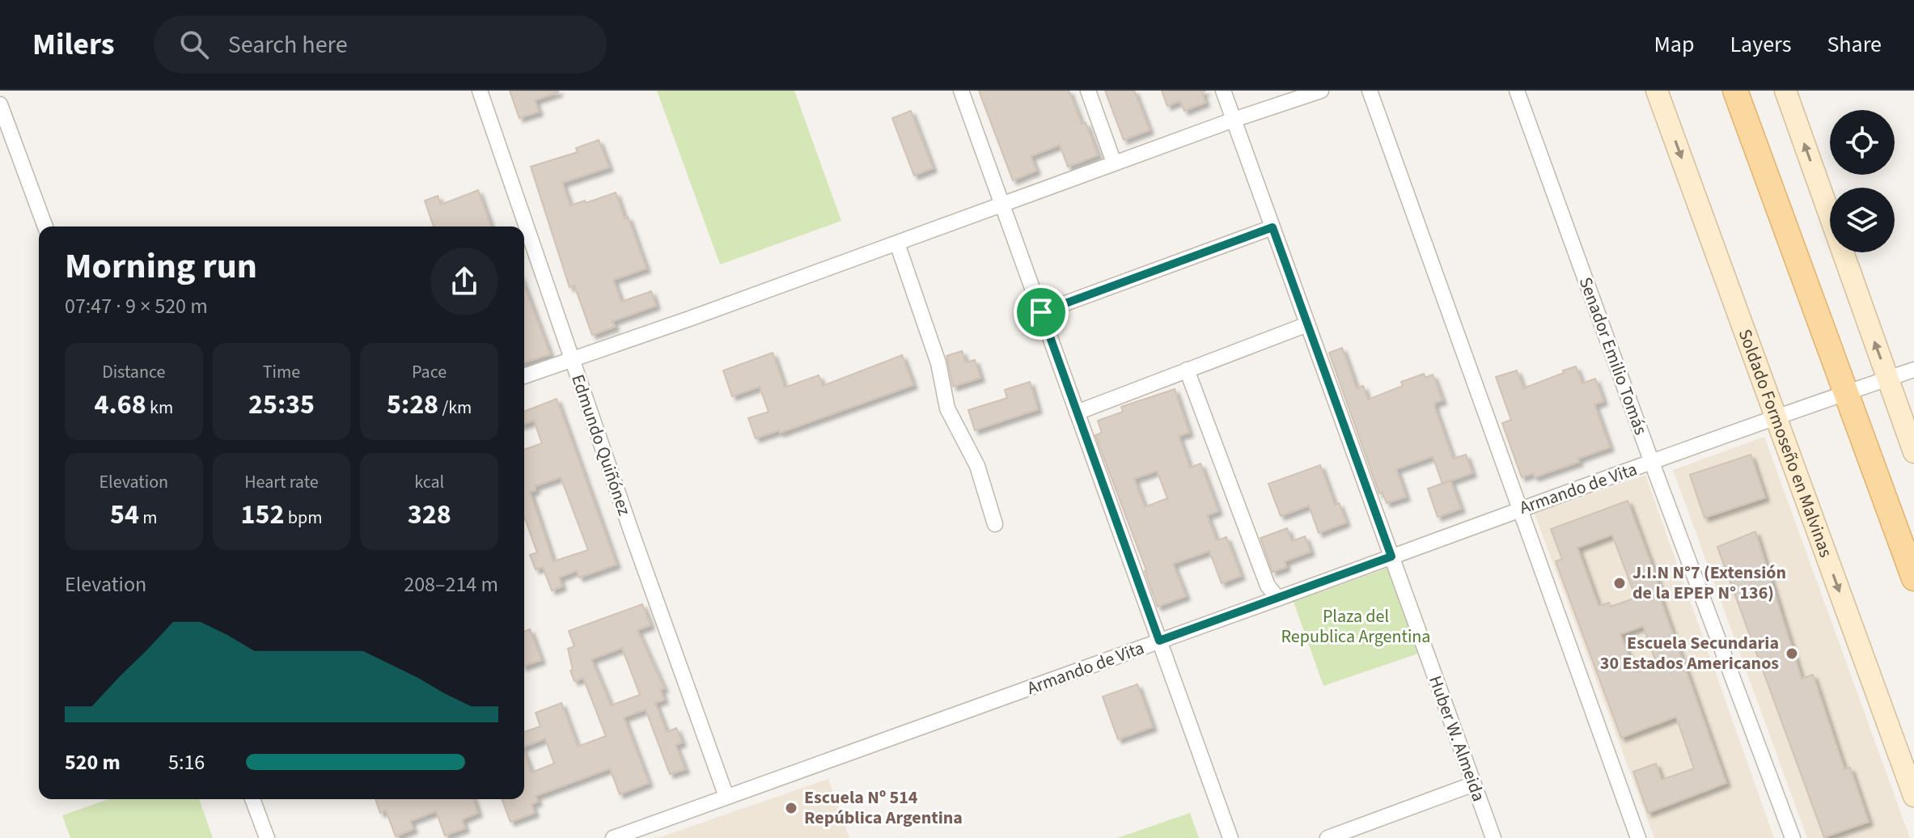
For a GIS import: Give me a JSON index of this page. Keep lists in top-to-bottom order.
{
  "streets": {
    "main road": ["Soldado Formoseño en Malvinas"],
    "street": [
      "Senador Emilio Tomás",
      "Edmundo Quiñónez",
      "Armando de Vita",
      "Huber W. Almeida"
    ]
  },
  "crossings": [
    ["Senador Emilio Tomás", "Armando de Vita"],
    ["Soldado Formoseño en Malvinas", "Armando de Vita"],
    ["Edmundo Quiñónez", "Armando de Vita"],
    ["Armando de Vita", "Huber W. Almeida"]
  ],
  "parks": ["Plaza del Republica Argentina"],
  "places": ["J.I.N N°7 (Extensión de la EPEP N° 136)", "Escuela Secundaria 30 Estados Americanos", "Escuela Nº 514 República Argentina"],
  "page": {
    "header": "Milers",
    "search": "Search here",
    "nav": ["Map", "Layers", "Share"],
    "heading": ["Morning run", "07:47 · 9 × 520 m"],
    "stats": [
      ["Distance", "4.68 km"],
      ["Time", "25:35"],
      ["Pace", "5:28 /km"],
      ["Elevation", "54 m"],
      ["Heart rate", "152 bpm"],
      ["kcal", "328"]
    ],
    "chart": ["Elevation", "208–214 m"],
    "list": [
      {
        "name": "520 m",
        "note": "5:16"
      }
    ]
  }
}
